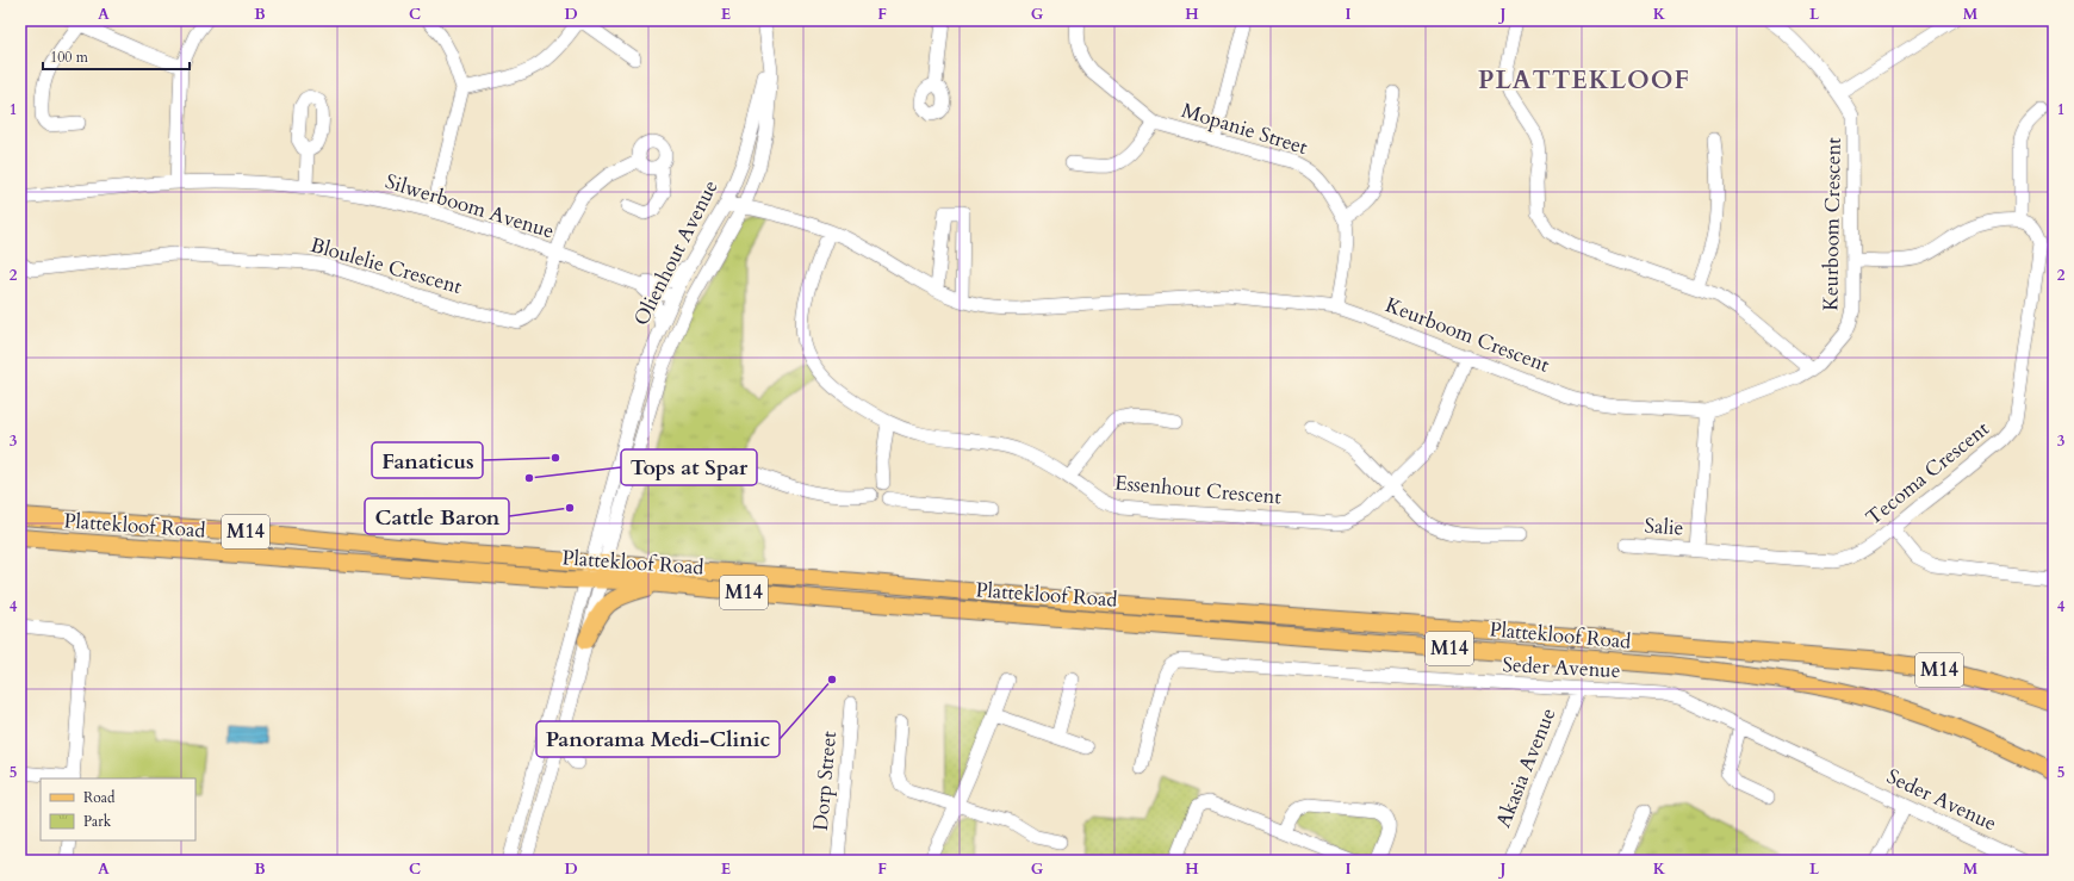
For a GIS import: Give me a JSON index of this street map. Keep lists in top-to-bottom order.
{
  "streets": {
    "main road": ["Plattekloof Road", "M14"],
    "street": [
      "Mopanie Street",
      "Silwerboom Avenue",
      "Keurboom Crescent",
      "Olienhout Avenue",
      "Bloulelie Crescent",
      "Tecoma Crescent",
      "Essenhout Crescent",
      "Salie",
      "Seder Avenue",
      "Akasia Avenue",
      "Dorp Street"
    ]
  },
  "crossings": [
    ["Mopanie Street", "Keurboom Crescent"],
    ["Silwerboom Avenue", "Olienhout Avenue"],
    ["Silwerboom Avenue", "Bloulelie Crescent"],
    ["Keurboom Crescent", "Olienhout Avenue"],
    ["Keurboom Crescent", "Essenhout Crescent"],
    ["Olienhout Avenue", "Plattekloof Road"],
    ["Tecoma Crescent", "Salie"],
    ["Seder Avenue", "Akasia Avenue"]
  ],
  "districts": ["PLATTEKLOOF"],
  "places": [
    "Fanaticus",
    "Tops at Spar",
    "Cattle Baron",
    "Panorama Medi-Clinic"
  ],
  "legend": ["Road", "Park"],
  "scale_bar": "100 m",
  "grid": {
    "columns": [
      "A",
      "B",
      "C",
      "D",
      "E",
      "F",
      "G",
      "H",
      "I",
      "J",
      "K",
      "L",
      "M"
    ],
    "rows": [
      "1",
      "2",
      "3",
      "4",
      "5"
    ]
  }
}
